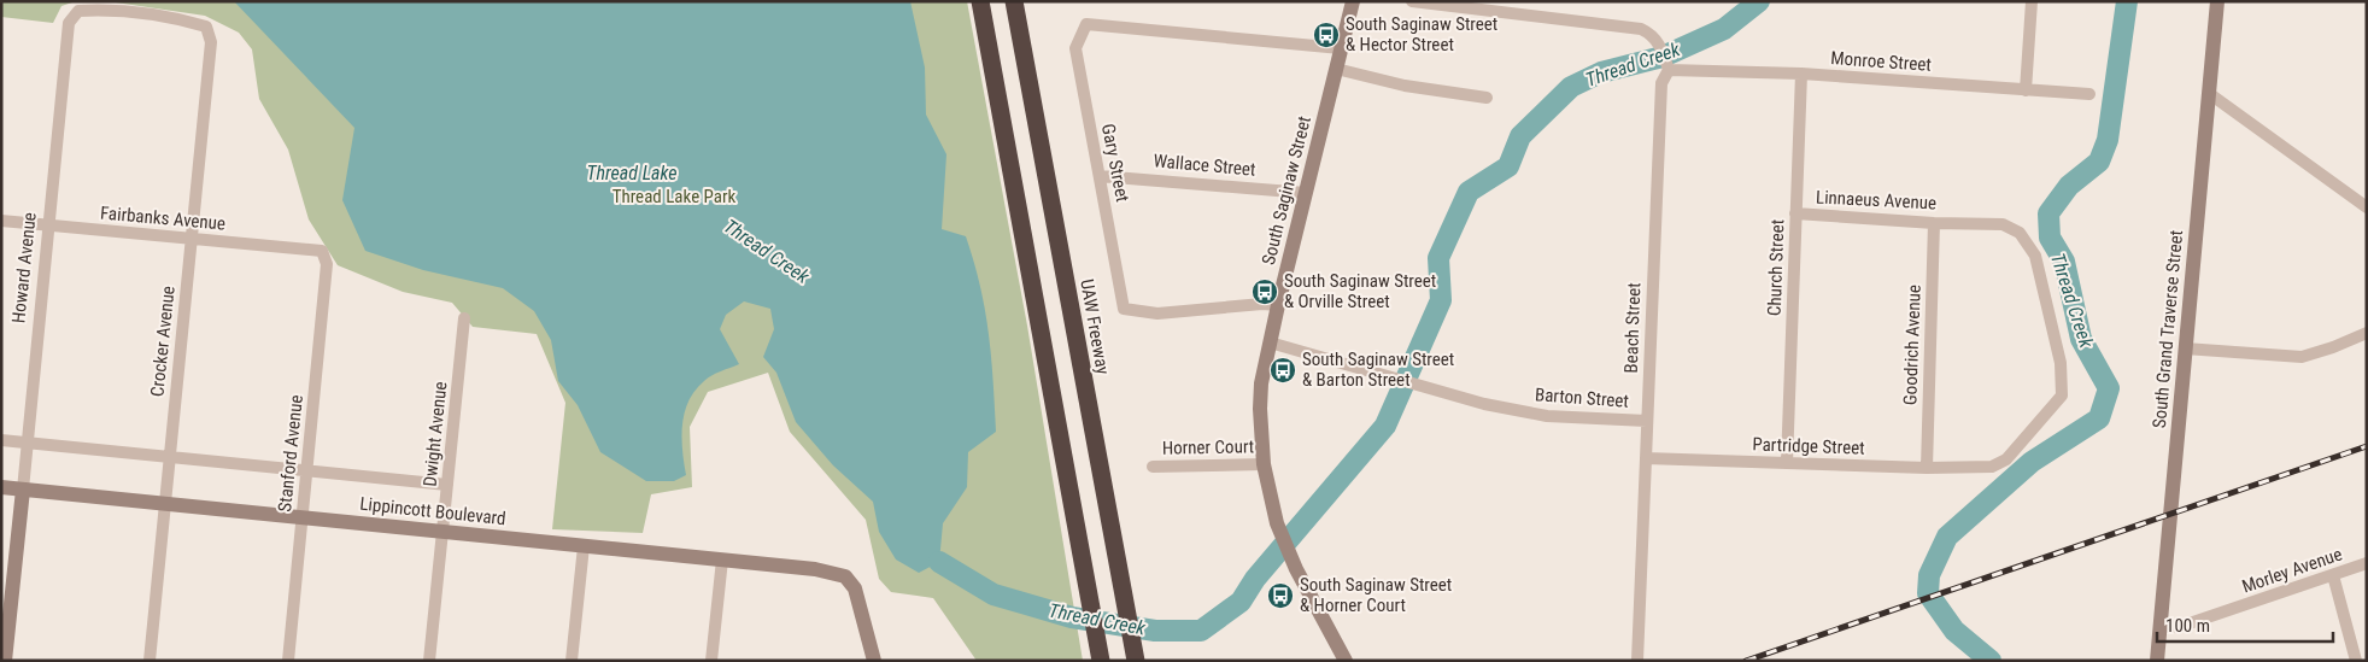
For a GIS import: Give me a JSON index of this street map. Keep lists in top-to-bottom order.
{
  "streets": {
    "highway": ["UAW Freeway"],
    "main road": [
      "South Saginaw Street",
      "Howard Avenue",
      "South Grand Traverse Street",
      "Lippincott Boulevard"
    ],
    "street": [
      "Monroe Street",
      "Gary Street",
      "Wallace Street",
      "Linnaeus Avenue",
      "Fairbanks Avenue",
      "Church Street",
      "Beach Street",
      "Crocker Avenue",
      "Goodrich Avenue",
      "Barton Street",
      "Dwight Avenue",
      "Partridge Street",
      "Horner Court",
      "Stanford Avenue",
      "Morley Avenue"
    ]
  },
  "crossings": [
    ["Monroe Street", "Church Street"],
    ["Monroe Street", "Beach Street"],
    ["Gary Street", "Wallace Street"],
    ["Gary Street", "South Saginaw Street"],
    ["Wallace Street", "South Saginaw Street"],
    ["South Saginaw Street", "Barton Street"],
    ["South Saginaw Street", "Horner Court"],
    ["Linnaeus Avenue", "Church Street"],
    ["Linnaeus Avenue", "Goodrich Avenue"],
    ["Linnaeus Avenue", "Partridge Street"],
    ["Fairbanks Avenue", "Howard Avenue"],
    ["Fairbanks Avenue", "Crocker Avenue"],
    ["Fairbanks Avenue", "Stanford Avenue"],
    ["Howard Avenue", "Crocker Avenue"],
    ["Howard Avenue", "Lippincott Boulevard"],
    ["Church Street", "Partridge Street"],
    ["Beach Street", "Barton Street"],
    ["Beach Street", "Partridge Street"],
    ["South Grand Traverse Street", "Morley Avenue"],
    ["Crocker Avenue", "Lippincott Boulevard"],
    ["Goodrich Avenue", "Partridge Street"],
    ["Dwight Avenue", "Lippincott Boulevard"],
    ["Stanford Avenue", "Lippincott Boulevard"]
  ],
  "water": ["Thread Creek", "Thread Lake"],
  "parks": ["Thread Lake Park"],
  "places": {
    "bus stop": [
      "South Saginaw Street & Hector Street",
      "South Saginaw Street & Orville Street",
      "South Saginaw Street & Barton Street",
      "South Saginaw Street & Horner Court"
    ]
  },
  "scale_bar": "100 m"
}
